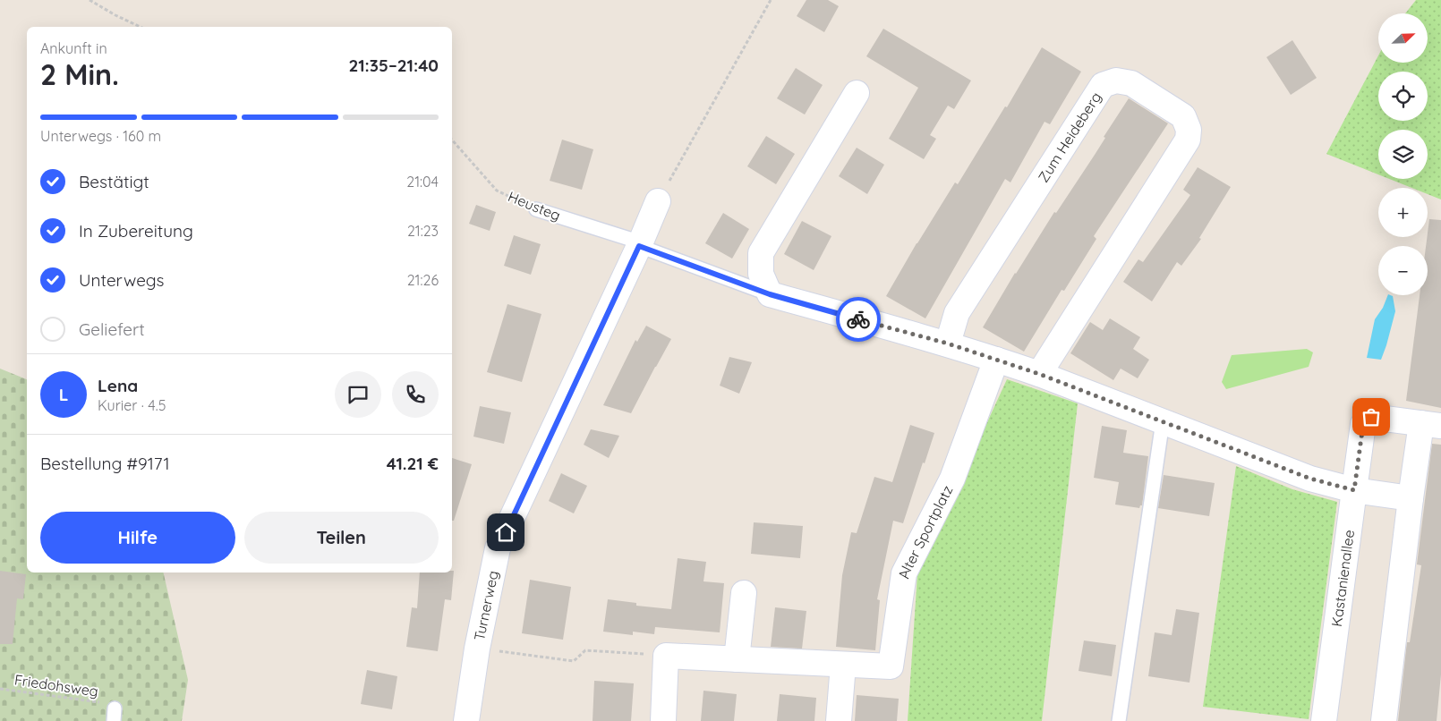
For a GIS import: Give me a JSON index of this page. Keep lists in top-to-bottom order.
{
  "streets": {
    "street": [
      "Zum Heideberg",
      "Alter Sportplatz",
      "Kastanienallee",
      "Turnerweg"
    ],
    "lane": ["Heusteg"],
    "path": ["Friedohsweg"]
  },
  "crossings": [
    ["Heusteg", "Turnerweg"]
  ],
  "north": "top right",
  "page": {
    "map_buttons": ["+", "−"],
    "heading": ["2 Min.", "Ankunft in", "21:35–21:40"],
    "panel": [
      "Lena",
      "Kurier · 4.5",
      "Bestellung #9171",
      "41.21 €"
    ],
    "bar": "Unterwegs · 160 m",
    "list": [
      ["Bestätigt", "21:04"],
      ["In Zubereitung", "21:23"],
      ["Unterwegs", "21:26"],
      "Geliefert"
    ],
    "round": "L",
    "buttons": ["Hilfe", "Teilen"]
  }
}
